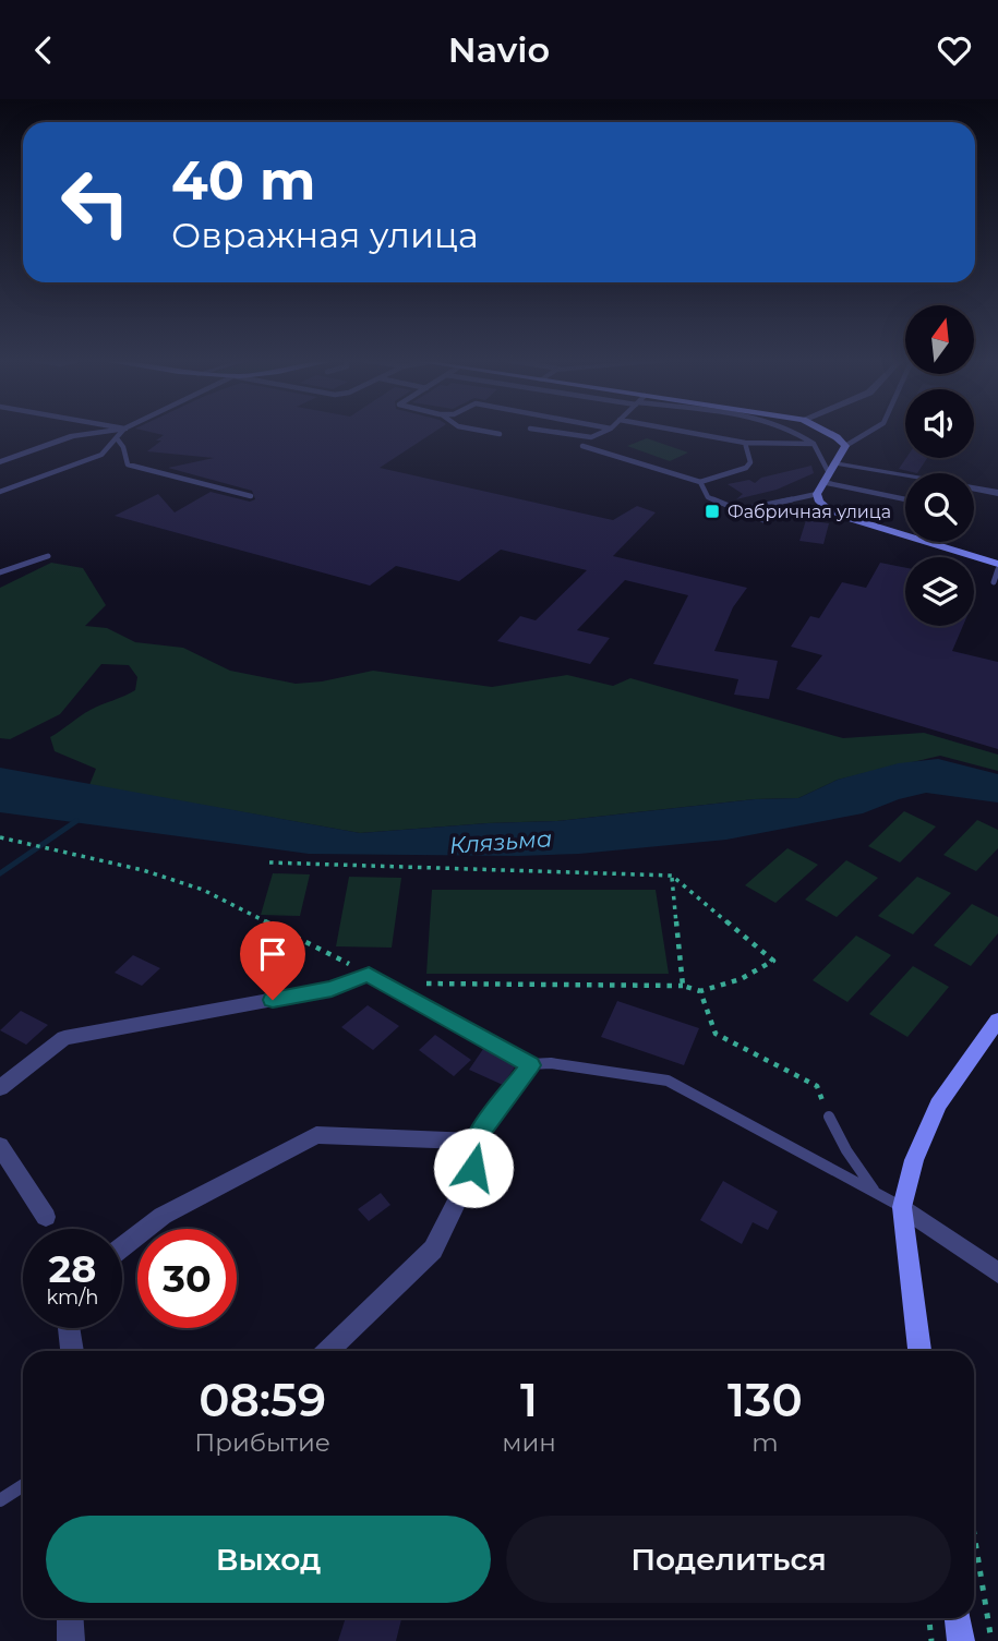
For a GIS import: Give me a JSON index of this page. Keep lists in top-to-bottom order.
{
  "water": ["Клязьма"],
  "places": {
    "transit": ["Фабричная улица"]
  },
  "north": "top",
  "page": {
    "header": "Navio",
    "turn": ["40 m", "Овражная улица"],
    "speed": "28 km/h",
    "limit": "30",
    "eta": [
      "08:59",
      "Прибытие",
      "1",
      "мин",
      "130",
      "m"
    ],
    "buttons": ["Выход", "Поделиться"]
  }
}
